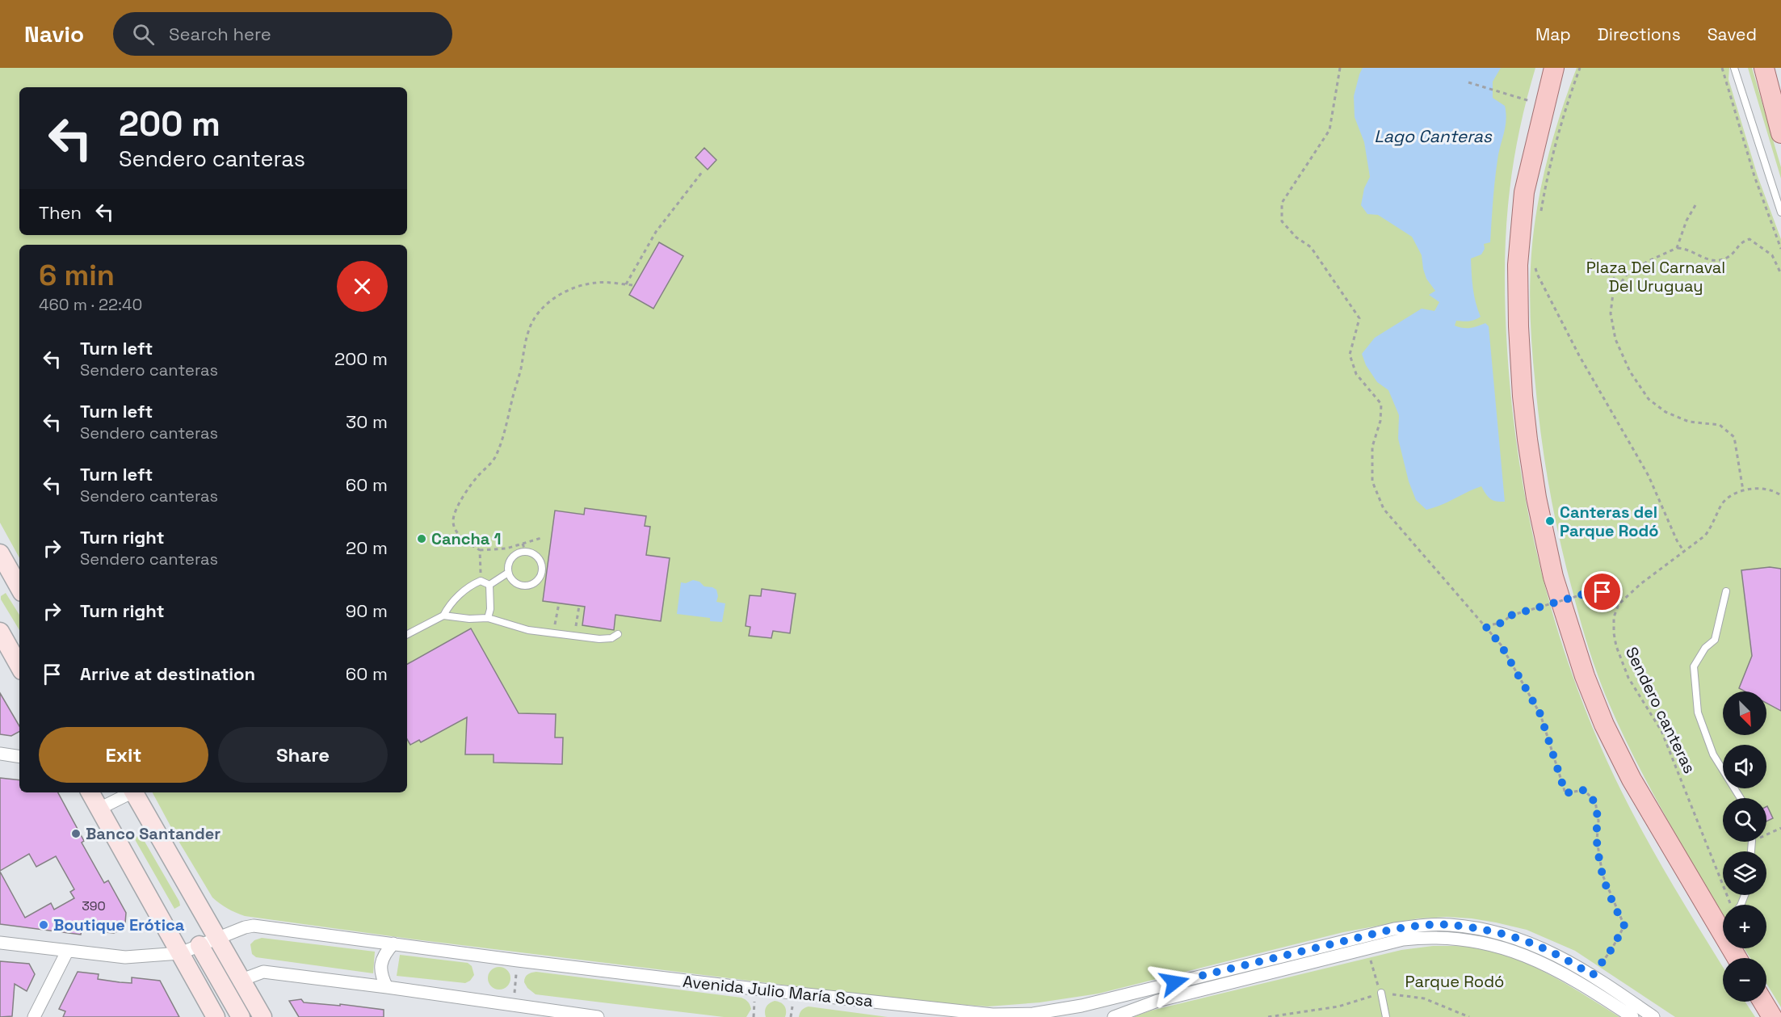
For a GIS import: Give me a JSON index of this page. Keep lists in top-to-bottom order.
{
  "streets": {
    "street": ["Avenida Julio María Sosa"],
    "path": ["Sendero canteras"]
  },
  "water": ["Lago Canteras"],
  "parks": ["Plaza Del Carnaval Del Uruguay", "Parque Rodó"],
  "places": [
    "Canteras del Parque Rodó",
    "Cancha 1",
    "Banco Santander",
    "Boutique Erótica"
  ],
  "house_numbers": ["390"],
  "north": "bottom right",
  "page": {
    "header": "Navio",
    "search": "Search here",
    "nav": ["Map", "Directions", "Saved"],
    "turn": ["200 m", "Sendero canteras"],
    "then": "Then",
    "heading": ["6 min", "460 m · 22:40"],
    "list": [
      {
        "name": "Turn left",
        "note": "Sendero canteras",
        "value": "200 m"
      },
      {
        "name": "Turn left",
        "note": "Sendero canteras",
        "value": "30 m"
      },
      {
        "name": "Turn left",
        "note": "Sendero canteras",
        "value": "60 m"
      },
      {
        "name": "Turn right",
        "note": "Sendero canteras",
        "value": "20 m"
      },
      {
        "name": "Turn right",
        "value": "90 m"
      },
      {
        "name": "Arrive at destination",
        "value": "60 m"
      }
    ],
    "map_buttons": ["+", "−"],
    "buttons": ["Exit", "Share"]
  }
}
